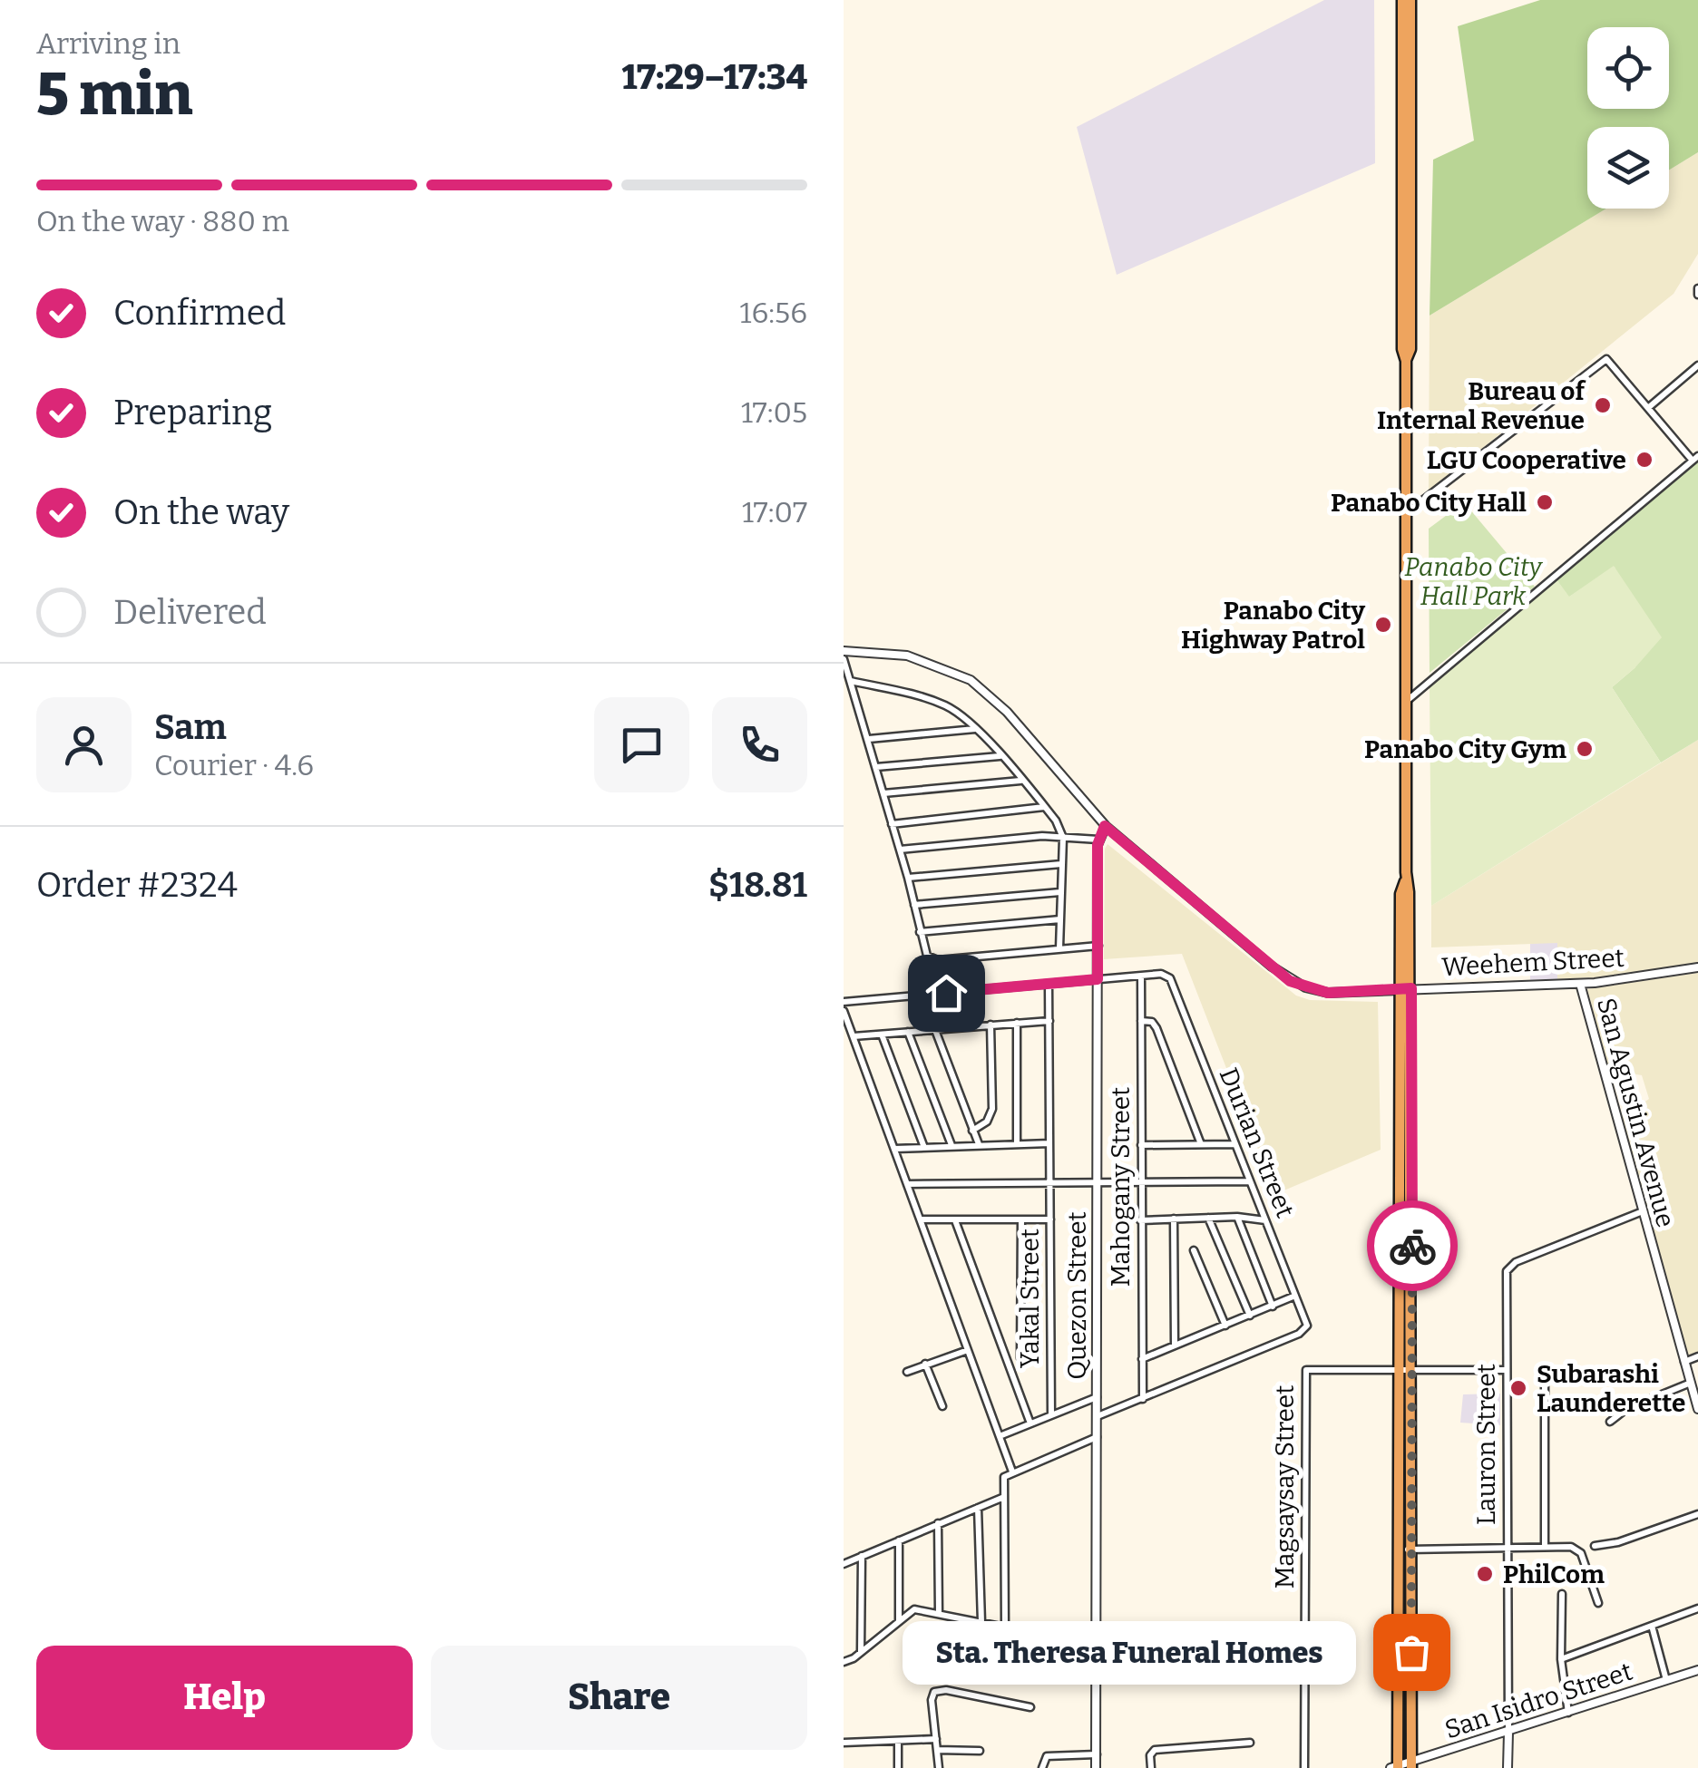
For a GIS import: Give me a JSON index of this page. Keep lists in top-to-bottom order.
{
  "streets": {
    "street": [
      "Weehem Street",
      "San Agustin Avenue",
      "Durian Street",
      "Mahogany Street",
      "Quezon Street",
      "Yakal Street",
      "Lauron Street",
      "Magsaysay Street",
      "San Isidro Street"
    ]
  },
  "crossings": [
    ["Weehem Street", "San Agustin Avenue"],
    ["Weehem Street", "Quezon Street"],
    ["San Agustin Avenue", "Lauron Street"],
    ["Durian Street", "Mahogany Street"],
    ["Lauron Street", "San Isidro Street"]
  ],
  "parks": ["Panabo City Hall Park"],
  "places": [
    "Bureau of Internal Revenue",
    "LGU Cooperative",
    "Panabo City Hall",
    "Panabo City Highway Patrol",
    "Panabo City Gym",
    "Subarashi Launderette",
    "PhilCom",
    "Sta. Theresa Funeral Homes"
  ],
  "page": {
    "heading": ["5 min", "Arriving in", "17:29–17:34"],
    "panel": [
      "Sam",
      "Courier · 4.6",
      "Order #2324",
      "$18.81"
    ],
    "bar": "On the way · 880 m",
    "list": [
      ["Confirmed", "16:56"],
      ["Preparing", "17:05"],
      ["On the way", "17:07"],
      "Delivered"
    ],
    "bubble": "Sta. Theresa Funeral Homes",
    "buttons": ["Help", "Share"]
  }
}
